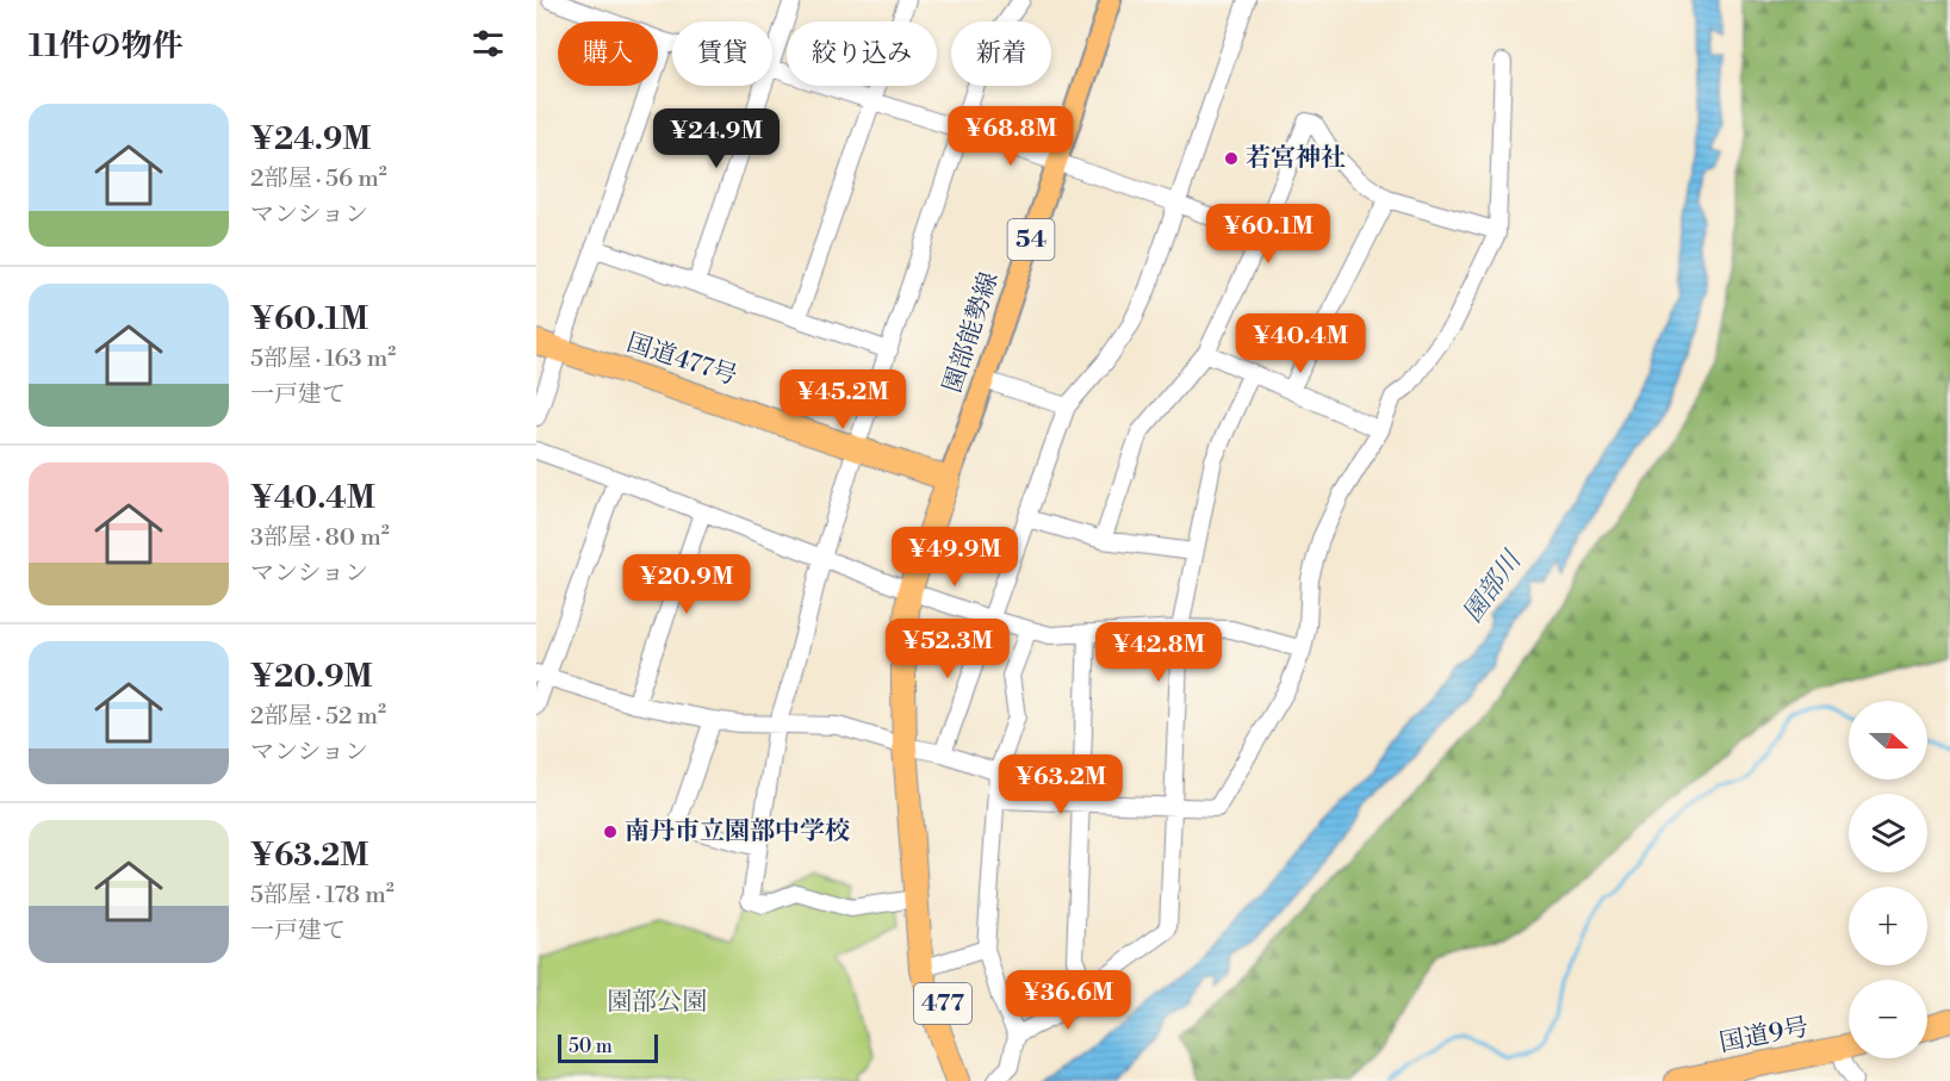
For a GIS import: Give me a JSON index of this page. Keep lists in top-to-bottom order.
{
  "streets": {
    "highway": ["国道477号", "477", "国道9号"],
    "main road": ["54", "園部能勢線"]
  },
  "crossings": [
    ["園部能勢線", "国道477号"],
    ["園部能勢線", "477"],
    ["国道477号", "477"]
  ],
  "water": ["園部川"],
  "parks": ["園部公園"],
  "places": ["若宮神社", "南丹市立園部中学校"],
  "scale_bar": "50 m",
  "north": "right",
  "page": {
    "heading": "11件の物件",
    "chip": [
      "購入",
      "賃貸",
      "絞り込み",
      "新着"
    ],
    "list": [
      {
        "name": "¥24.9M",
        "note": "2部屋 · 56 m² · マンション"
      },
      {
        "name": "¥60.1M",
        "note": "5部屋 · 163 m² · 一戸建て"
      },
      {
        "name": "¥40.4M",
        "note": "3部屋 · 80 m² · マンション"
      },
      {
        "name": "¥20.9M",
        "note": "2部屋 · 52 m² · マンション"
      },
      {
        "name": "¥63.2M",
        "note": "5部屋 · 178 m² · 一戸建て"
      }
    ],
    "price": [
      "¥68.8M",
      "¥24.9M",
      "¥60.1M",
      "¥40.4M",
      "¥45.2M",
      "¥49.9M",
      "¥20.9M",
      "¥52.3M",
      "¥42.8M",
      "¥63.2M",
      "¥36.6M"
    ],
    "map_buttons": ["+", "−"],
    "scale": "50 m"
  }
}
